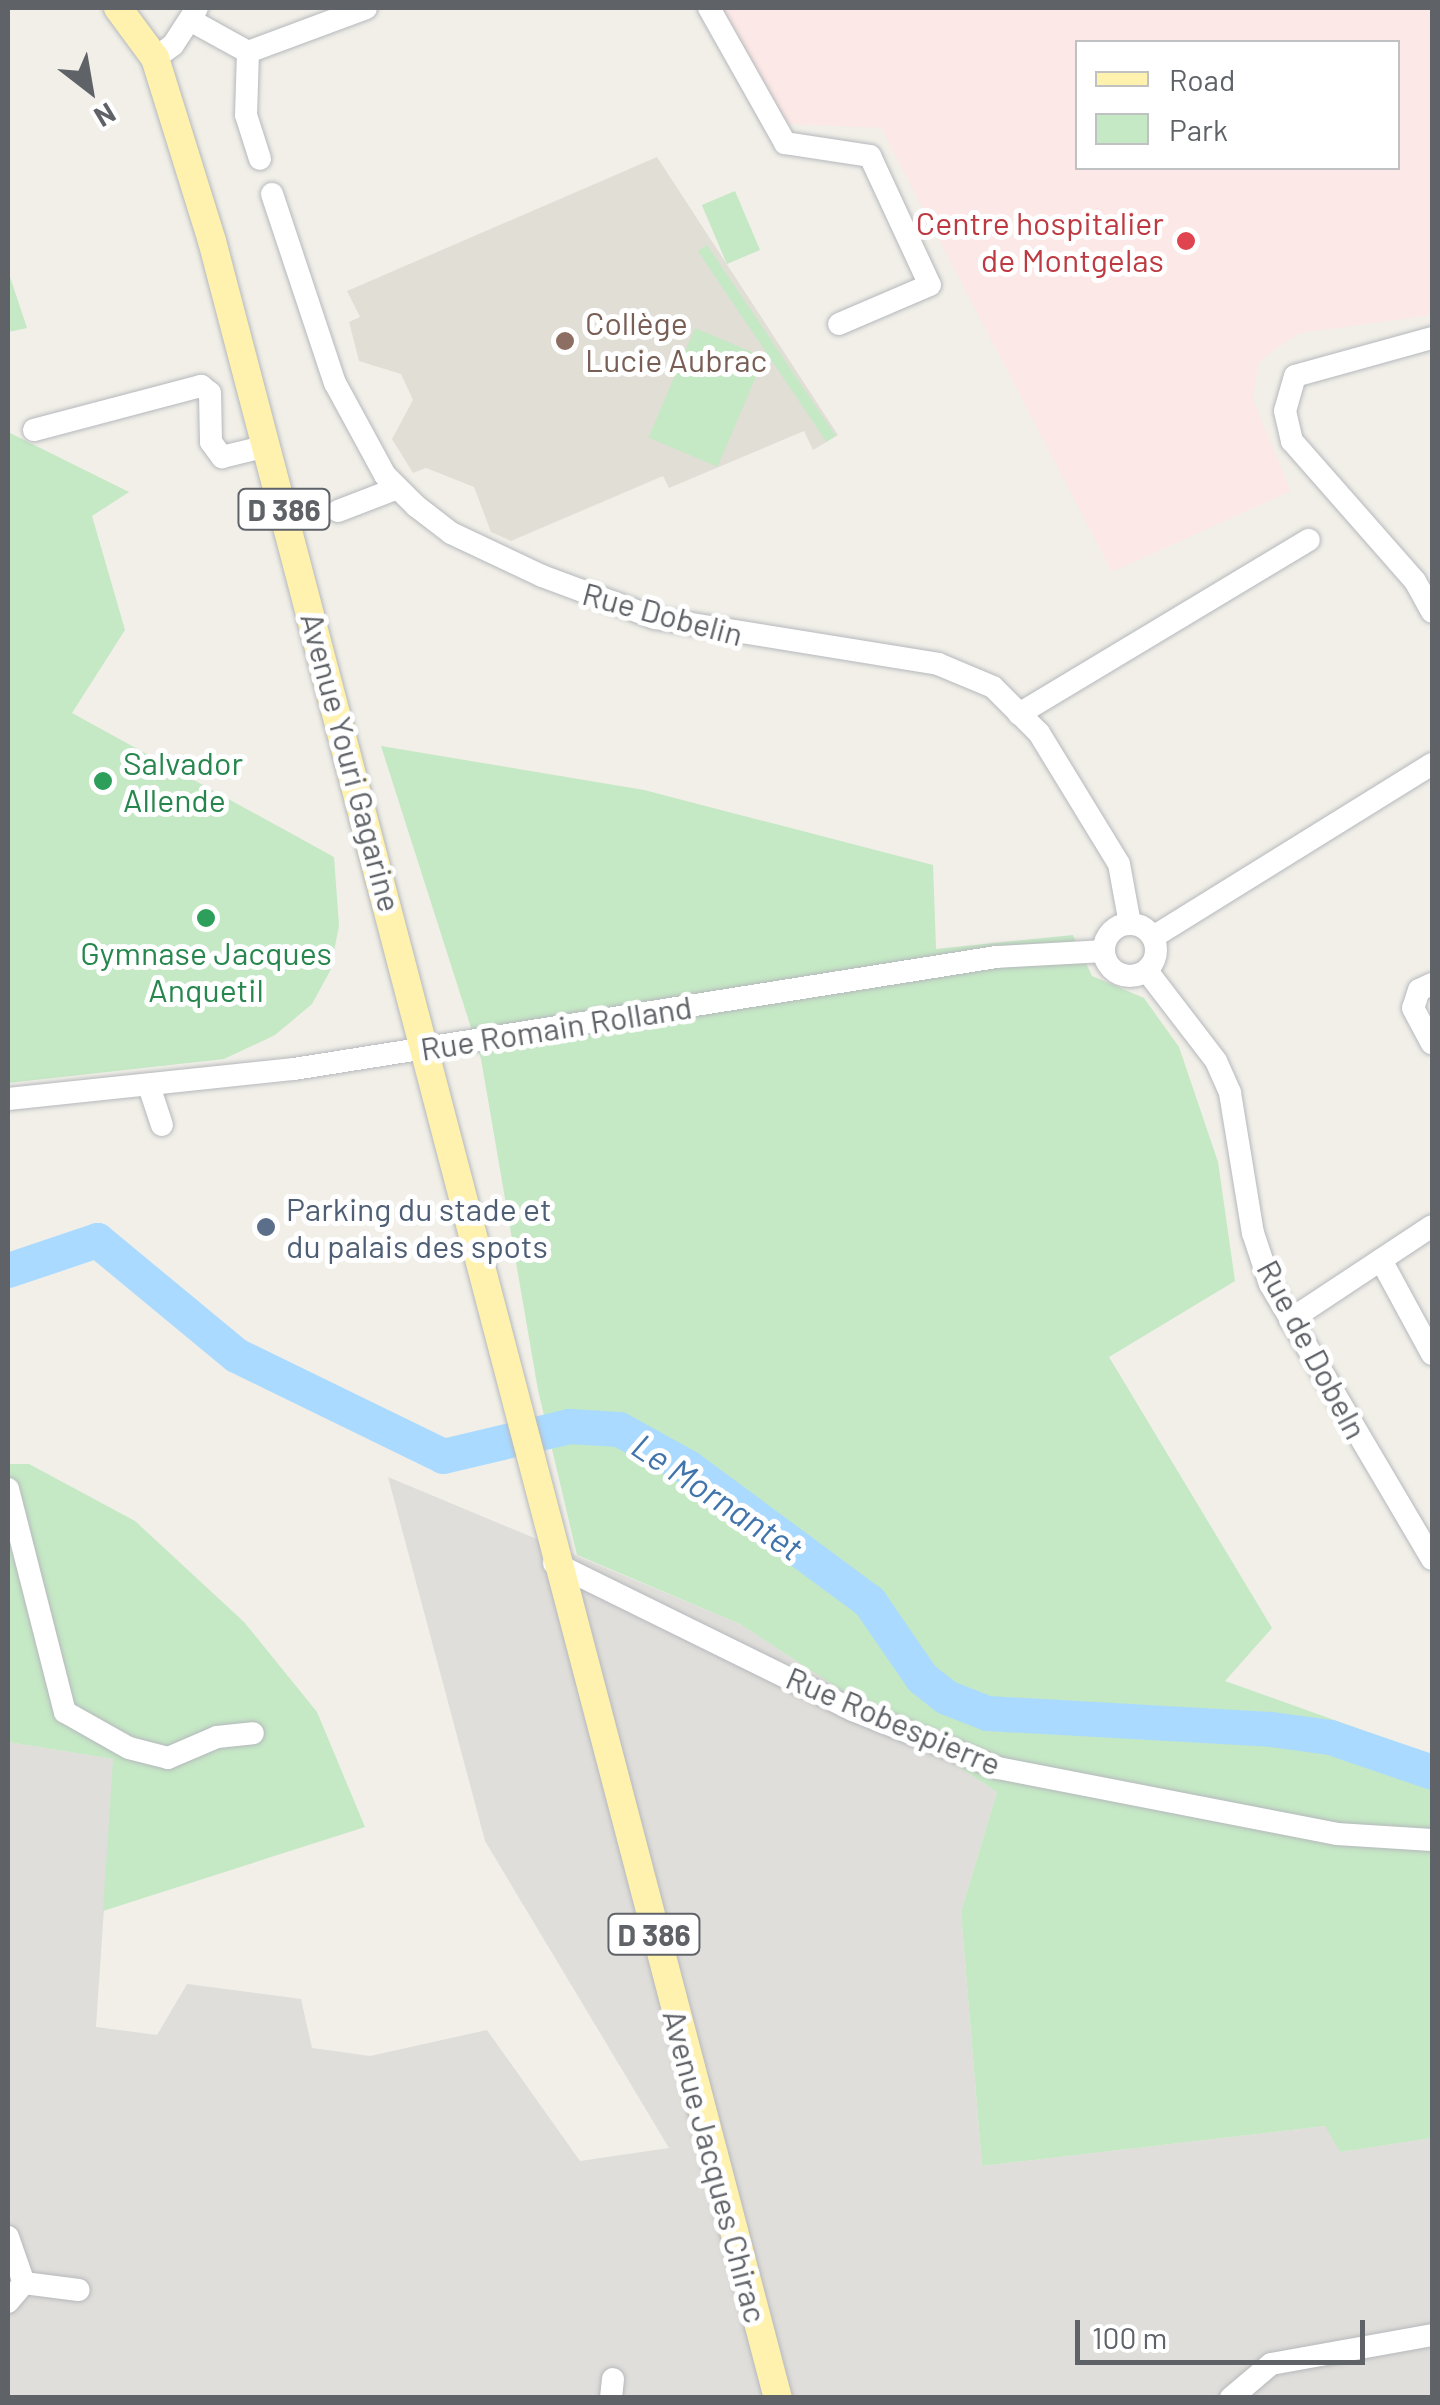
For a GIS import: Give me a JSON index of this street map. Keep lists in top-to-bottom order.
{
  "streets": {
    "main road": ["D 386", "Avenue Youri Gagarine", "Avenue Jacques Chirac"],
    "street": [
      "Rue Dobelin",
      "Rue Romain Rolland",
      "Rue de Dobeln",
      "Rue Robespierre"
    ]
  },
  "crossings": [
    ["D 386", "Avenue Youri Gagarine"],
    ["Rue Dobelin", "Rue Romain Rolland"],
    ["Rue Dobelin", "Rue de Dobeln"],
    ["Avenue Youri Gagarine", "Rue Romain Rolland"],
    ["Avenue Youri Gagarine", "Avenue Jacques Chirac"],
    ["Rue Romain Rolland", "Rue de Dobeln"],
    ["Rue Robespierre", "Avenue Jacques Chirac"]
  ],
  "water": ["Le Mornantet"],
  "places": [
    "Centre hospitalier de Montgelas",
    "Collège Lucie Aubrac",
    "Salvador Allende",
    "Gymnase Jacques Anquetil",
    "Parking du stade et du palais des spots"
  ],
  "legend": ["Road", "Park"],
  "scale_bar": "100 m",
  "north": "bottom right"
}
